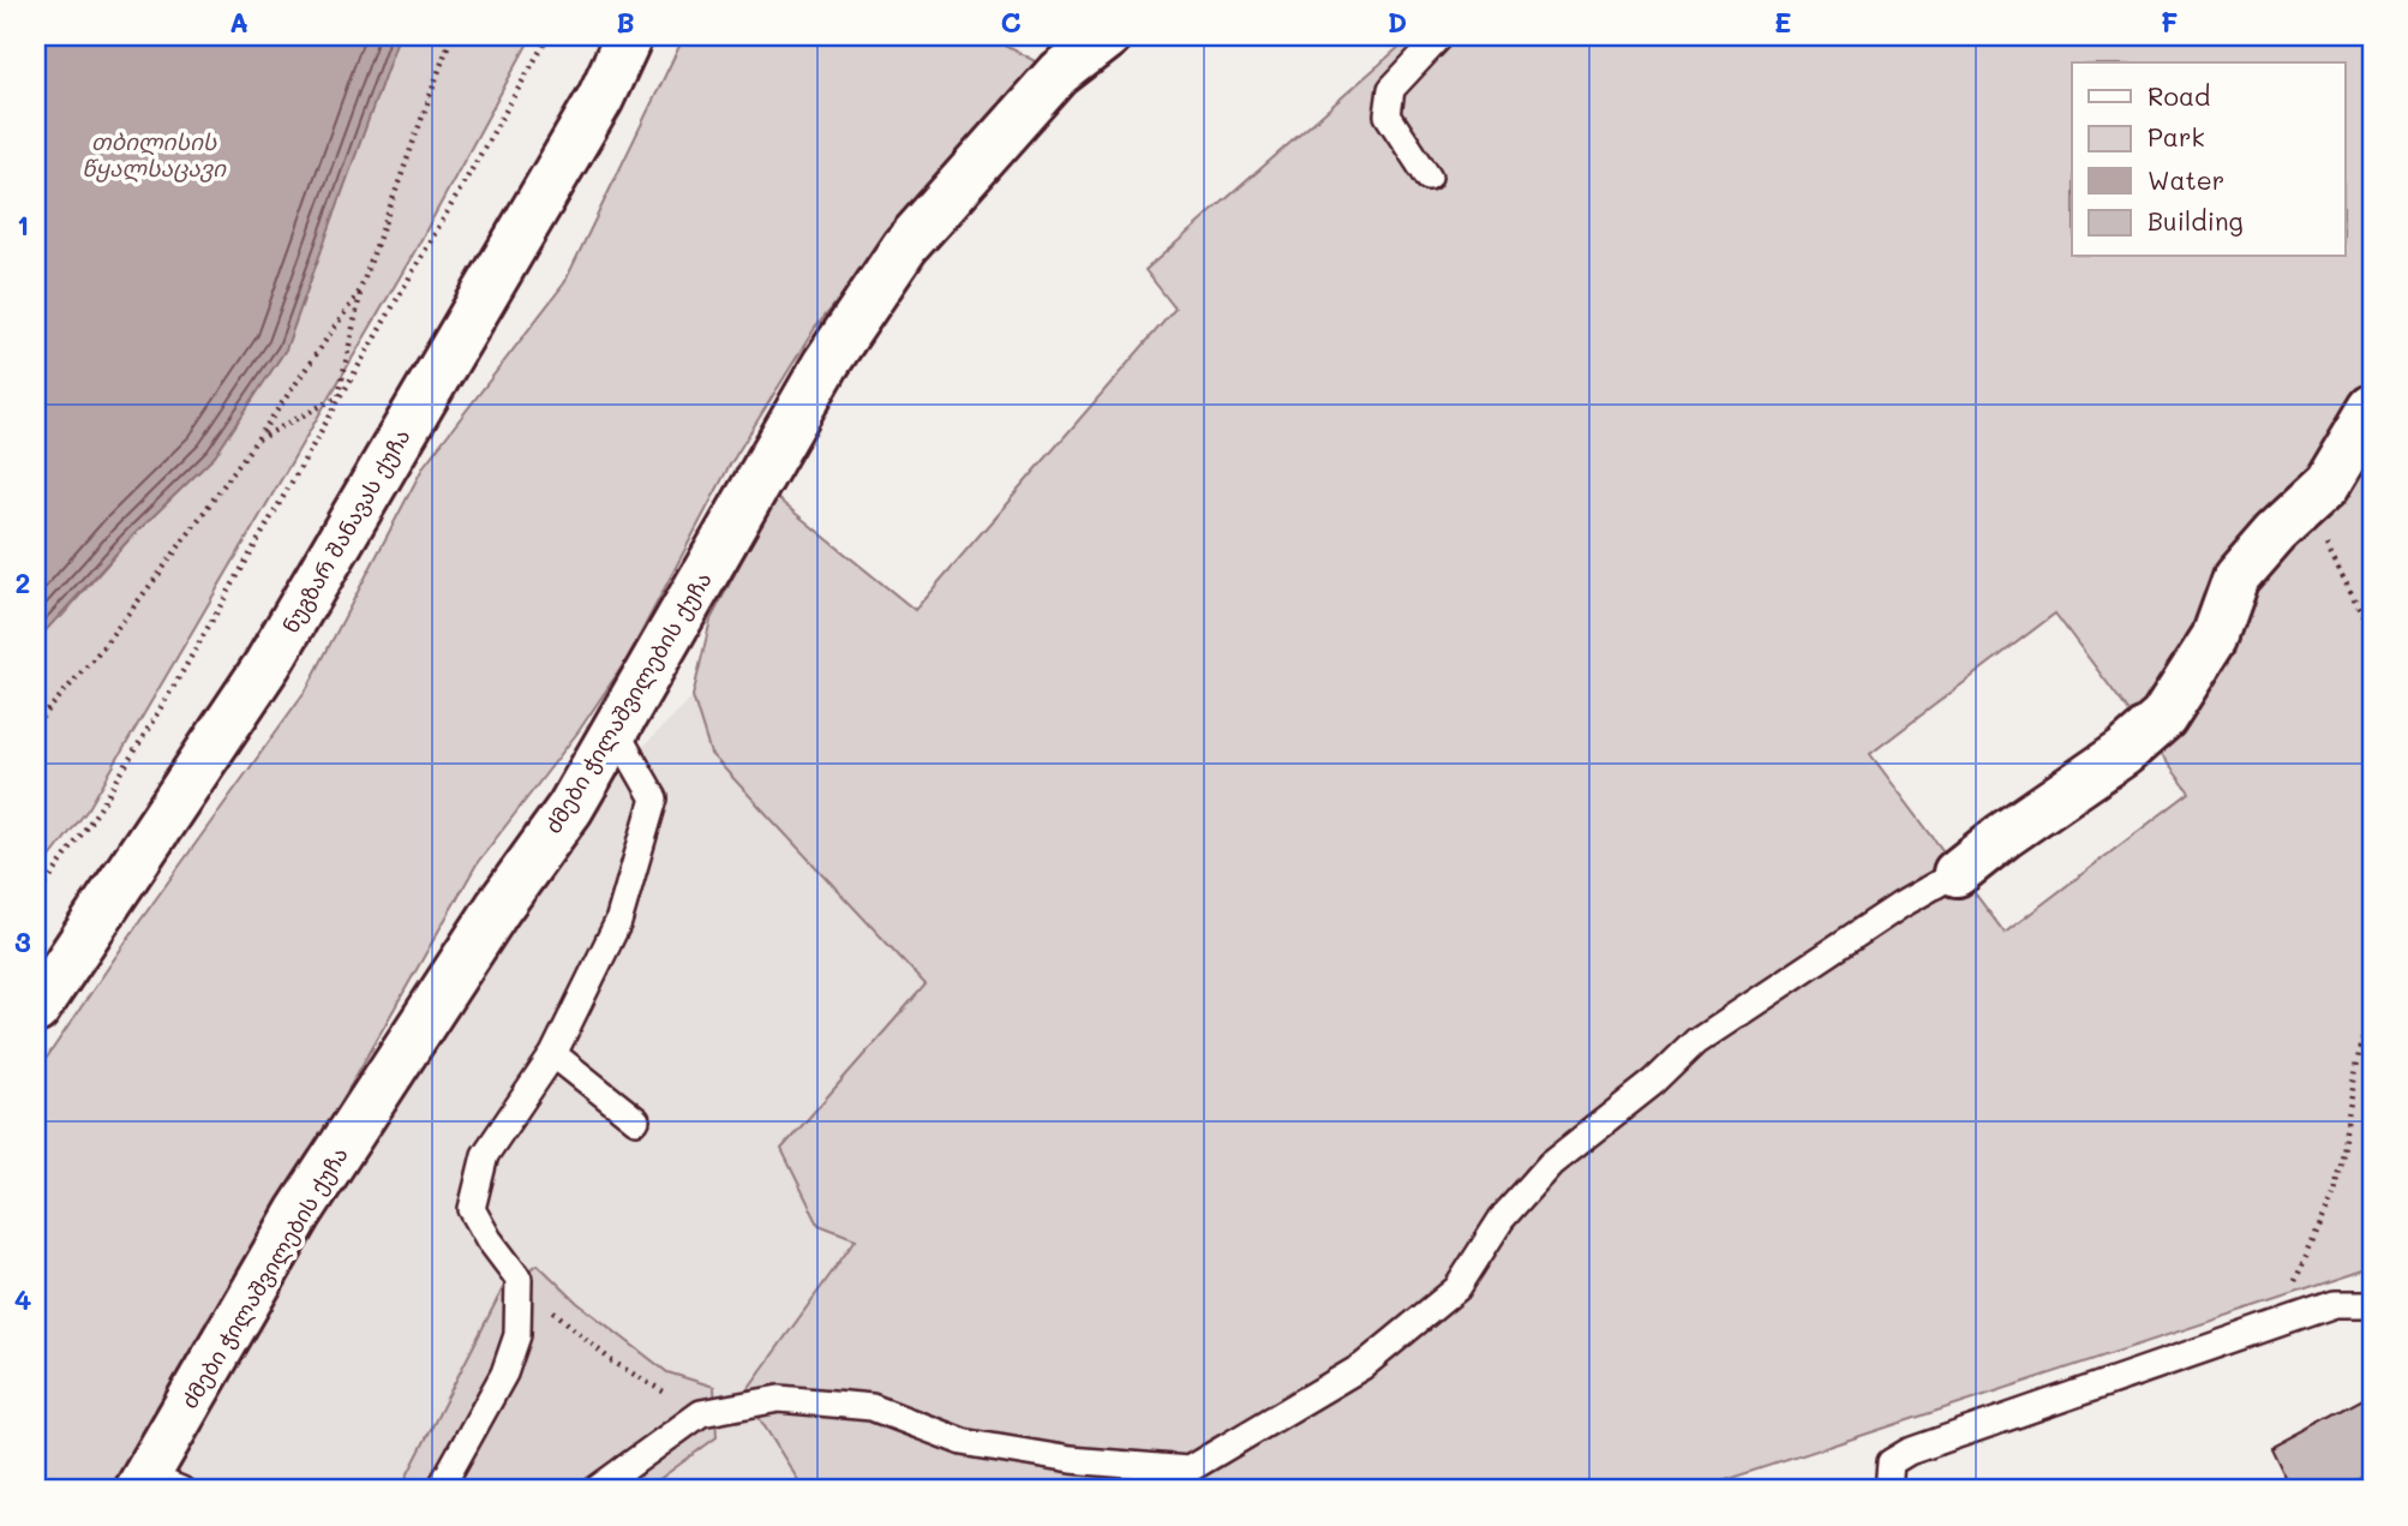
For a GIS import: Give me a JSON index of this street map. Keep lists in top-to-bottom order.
{
  "streets": {
    "street": ["ნუგზარ შანავას ქუჩა", "ძმები ჭილაშვილების ქუჩა"]
  },
  "water": ["თბილისის წყალსაცავი"],
  "legend": [
    "Road",
    "Park",
    "Water",
    "Building"
  ],
  "grid": {
    "columns": [
      "A",
      "B",
      "C",
      "D",
      "E",
      "F"
    ],
    "rows": [
      "1",
      "2",
      "3",
      "4"
    ]
  }
}
